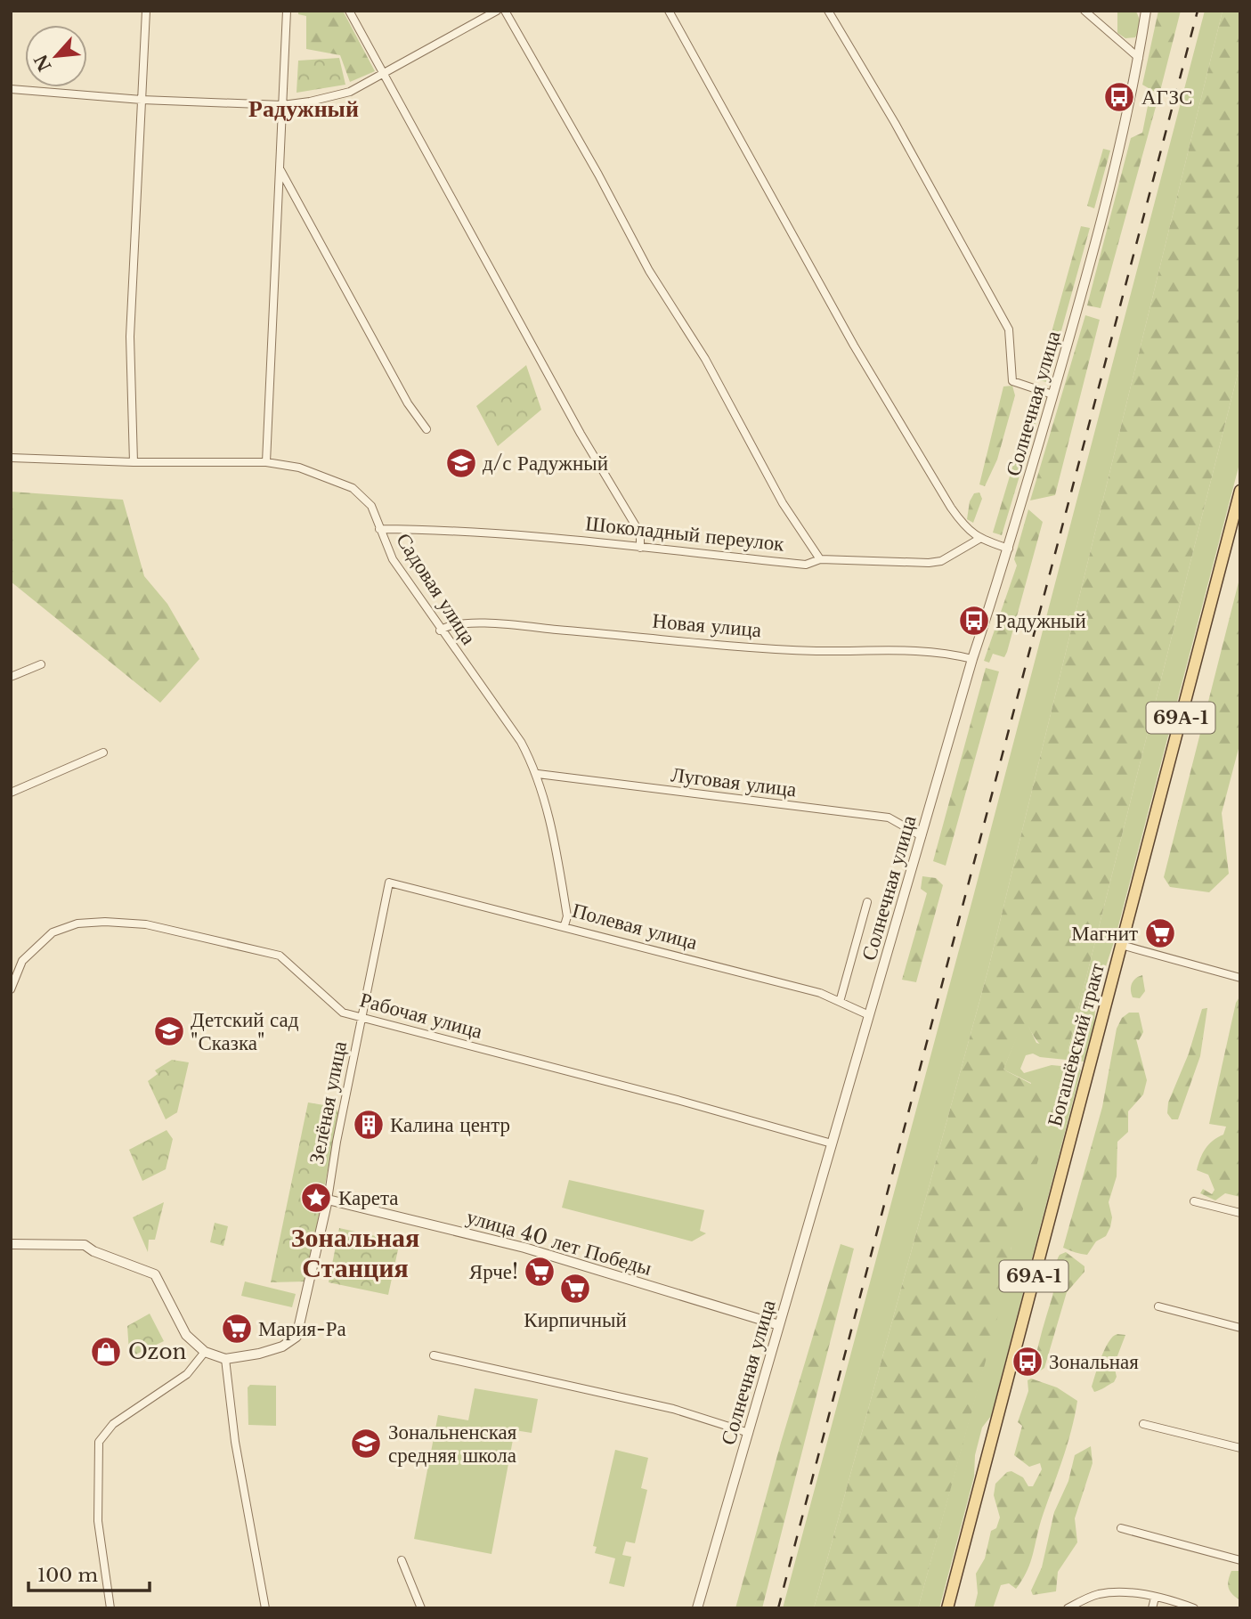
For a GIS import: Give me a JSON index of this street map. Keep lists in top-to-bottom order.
{
  "streets": {
    "main road": ["69А-1", "Богашёвский тракт"],
    "street": [
      "Солнечная улица",
      "Шоколадный переулок",
      "Садовая улица",
      "Новая улица",
      "Луговая улица",
      "Полевая улица",
      "Рабочая улица",
      "Зелёная улица",
      "улица 40 лет Победы"
    ]
  },
  "crossings": [
    ["Солнечная улица", "Новая улица"],
    ["Солнечная улица", "Луговая улица"],
    ["Солнечная улица", "Полевая улица"],
    ["Солнечная улица", "Рабочая улица"],
    ["Солнечная улица", "улица 40 лет Победы"],
    ["Шоколадный переулок", "Садовая улица"],
    ["Садовая улица", "Новая улица"],
    ["Садовая улица", "Луговая улица"],
    ["Садовая улица", "Полевая улица"],
    ["Полевая улица", "Зелёная улица"],
    ["Рабочая улица", "Зелёная улица"],
    ["Зелёная улица", "улица 40 лет Победы"]
  ],
  "districts": ["Радужный", "Зональная Станция"],
  "places": {
    "bus stop": ["АГЗС", "Радужный", "Зональная"],
    "school or university": ["д/с Радужный", "Детский сад \"Сказка\"", "Зональненская средняя школа"],
    "supermarket": [
      "Магнит",
      "Ярче!",
      "Кирпичный",
      "Мария-Ра"
    ],
    "building": ["Калина центр"],
    "place": ["Карета"],
    "shop": ["Ozon"]
  },
  "scale_bar": "100 m",
  "north": "bottom left"
}
